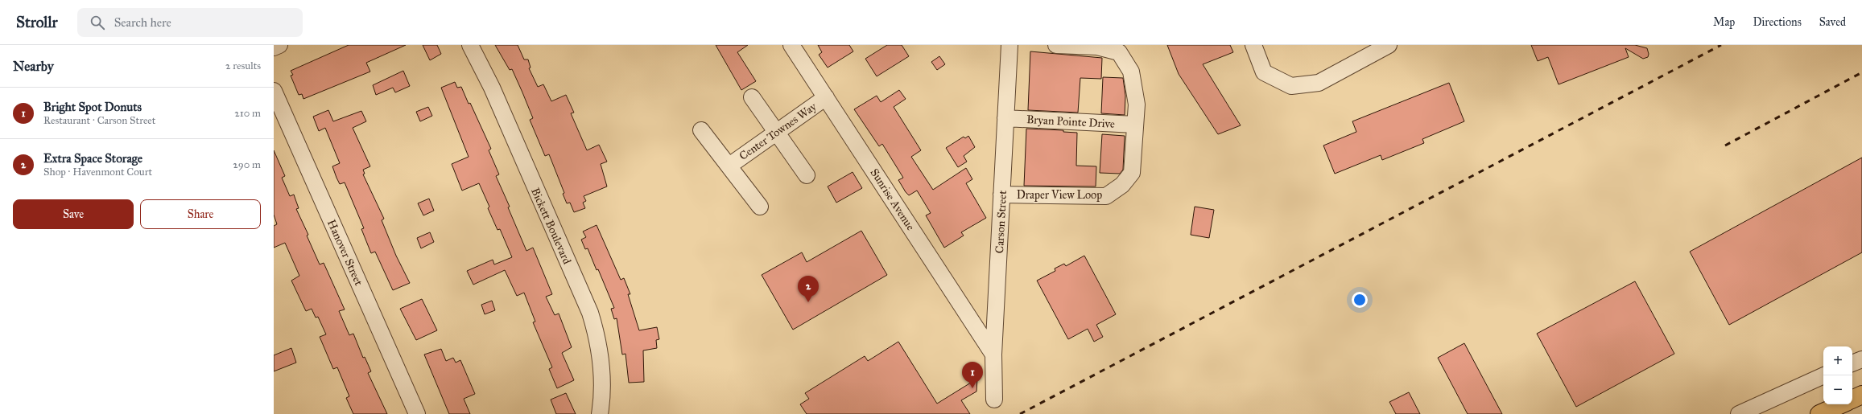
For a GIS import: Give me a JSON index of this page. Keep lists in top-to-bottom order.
{
  "streets": {
    "street": [
      "Bryan Pointe Drive",
      "Center Townes Way",
      "Draper View Loop",
      "Sunrise Avenue",
      "Carson Street",
      "Bickett Boulevard",
      "Hanover Street"
    ]
  },
  "crossings": [
    ["Bryan Pointe Drive", "Draper View Loop"],
    ["Bryan Pointe Drive", "Carson Street"],
    ["Center Townes Way", "Sunrise Avenue"],
    ["Draper View Loop", "Carson Street"],
    ["Sunrise Avenue", "Carson Street"]
  ],
  "page": {
    "header": "Strollr",
    "search": "Search here",
    "nav": ["Map", "Directions", "Saved"],
    "heading": ["Nearby", "2 results"],
    "list": [
      {
        "mark": "1",
        "name": "Bright Spot Donuts",
        "note": "Restaurant · Carson Street",
        "value": "210 m"
      },
      {
        "mark": "2",
        "name": "Extra Space Storage",
        "note": "Shop · Havenmont Court",
        "value": "290 m"
      }
    ],
    "buttons": ["Save", "Share"],
    "pins": ["2", "1"],
    "map_buttons": ["+", "−"]
  }
}
